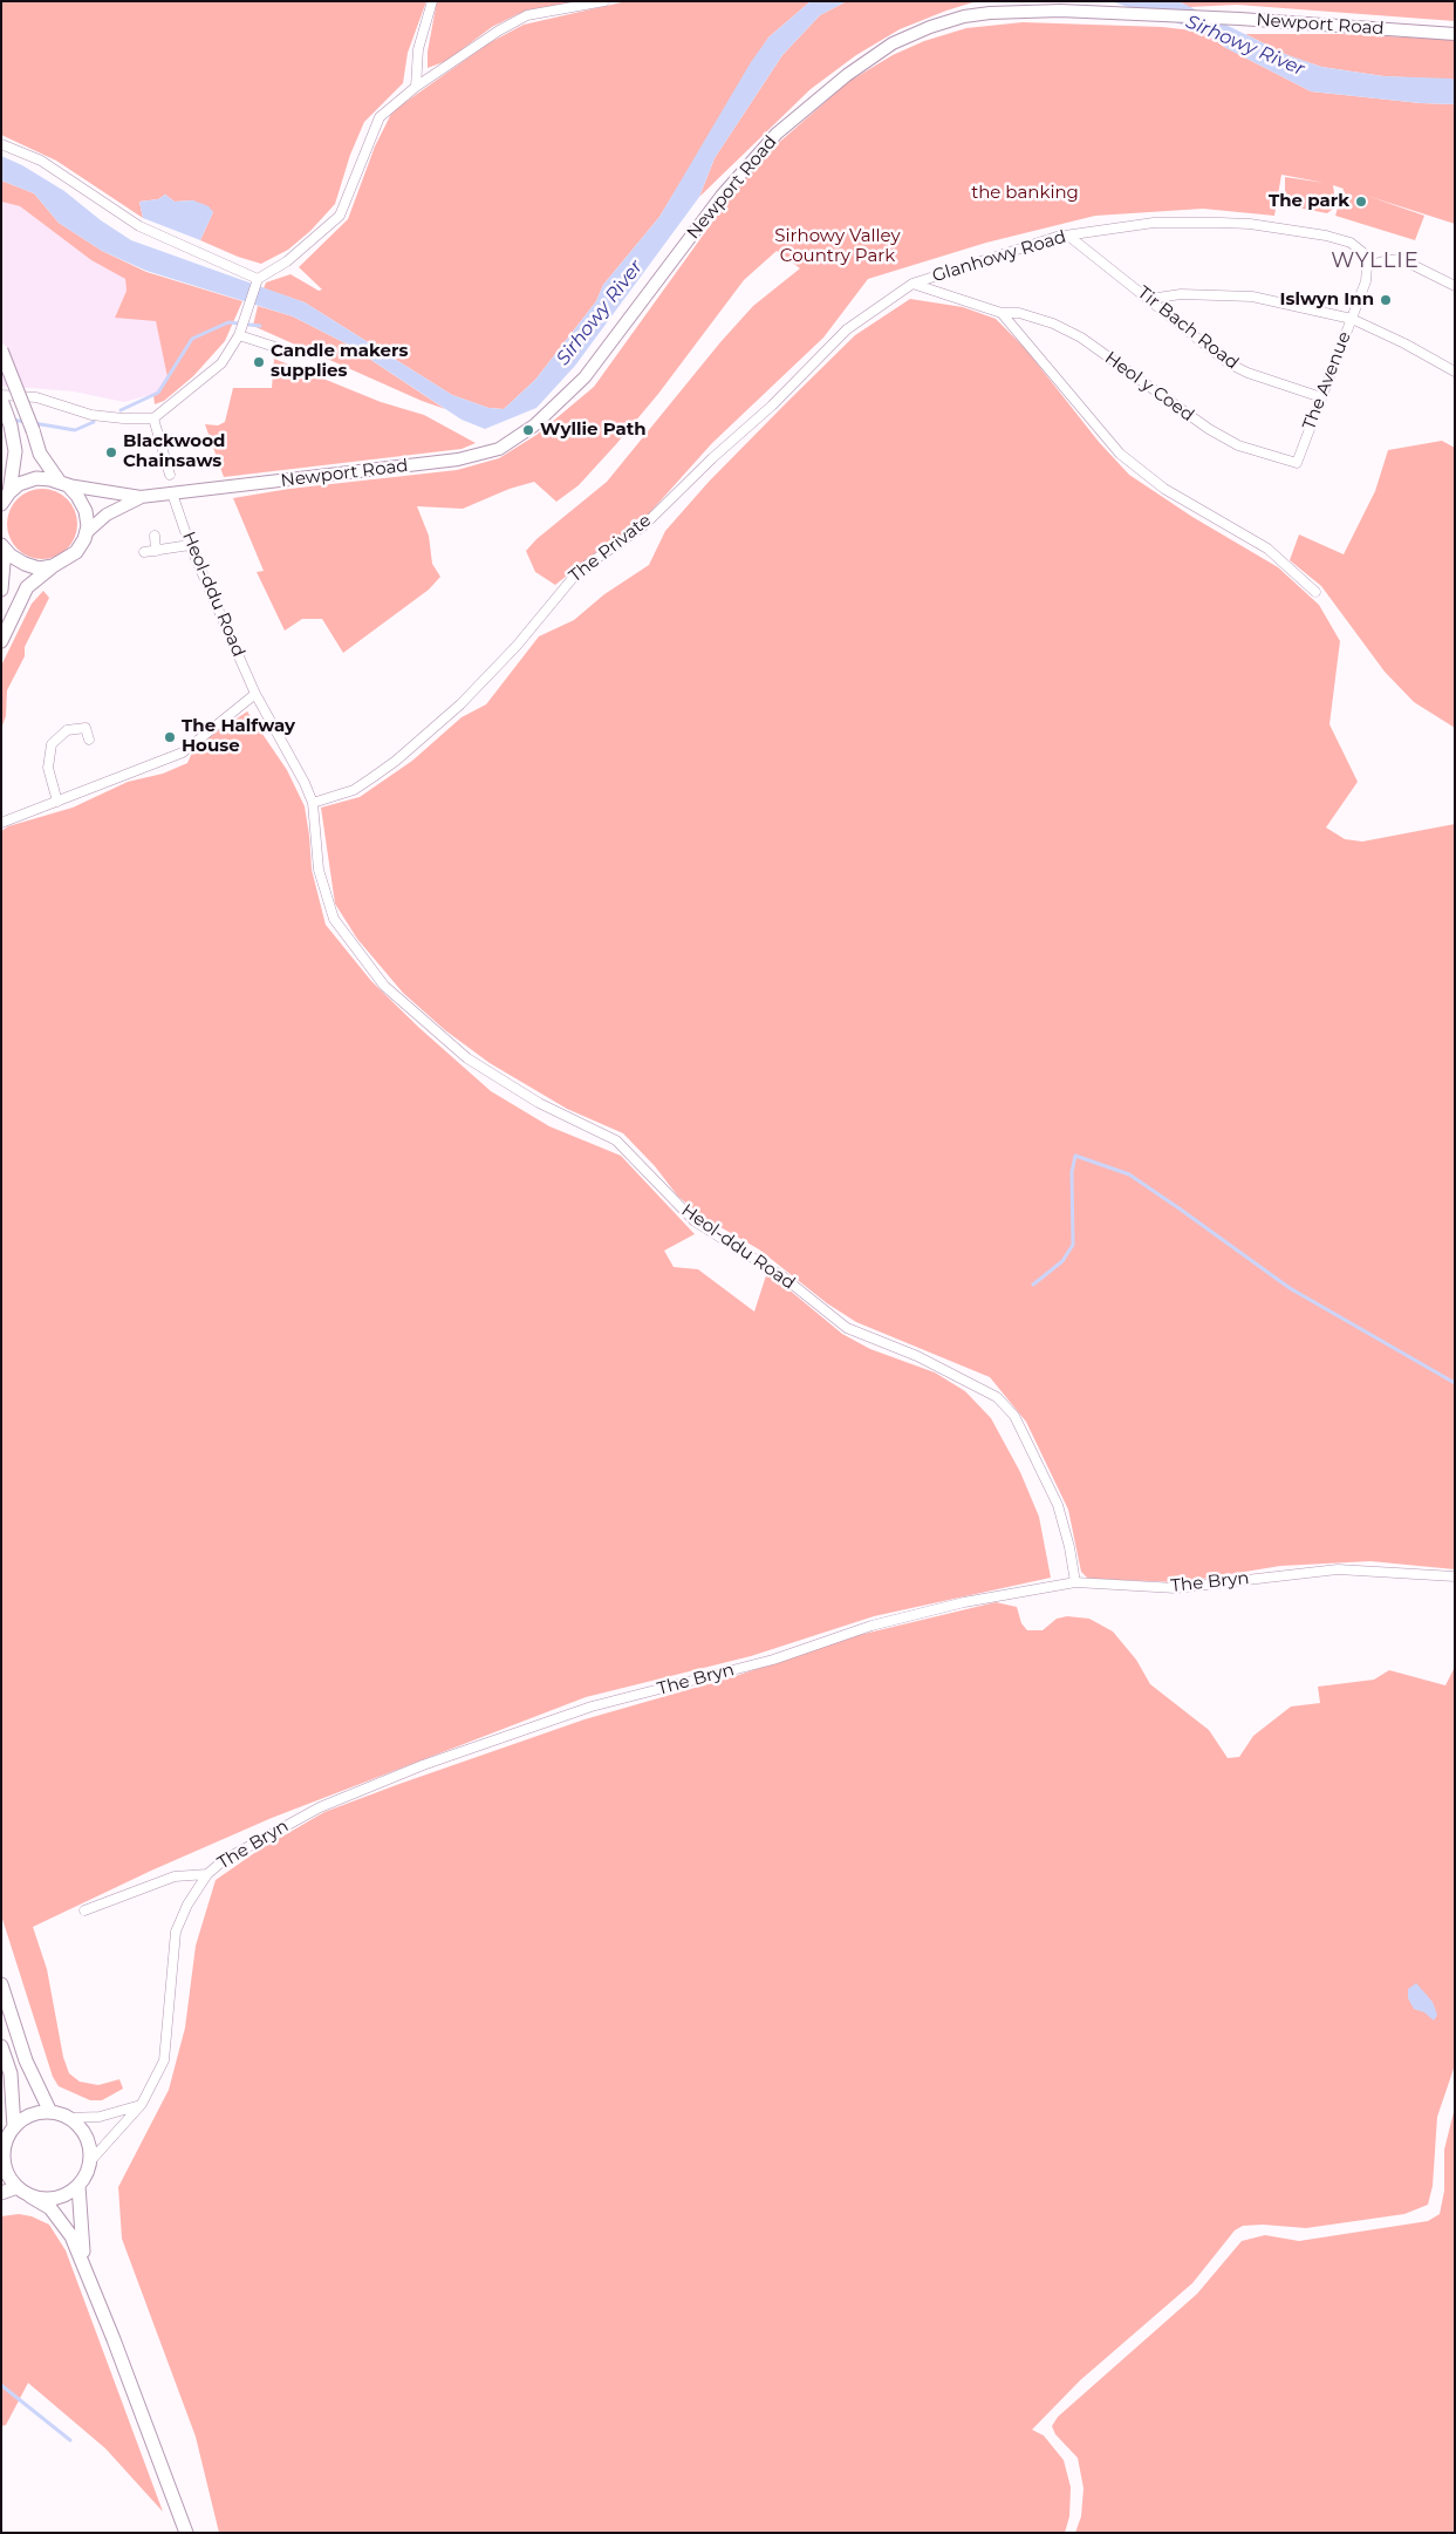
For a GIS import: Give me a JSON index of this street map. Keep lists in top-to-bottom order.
{
  "streets": {
    "main road": ["Newport Road"],
    "street": [
      "Glanhowy Road",
      "Tir Bach Road",
      "The Avenue",
      "Heol y Coed",
      "The Private",
      "Heol-ddu Road",
      "The Bryn"
    ]
  },
  "crossings": [
    ["Newport Road", "Heol-ddu Road"],
    ["Glanhowy Road", "Tir Bach Road"],
    ["Glanhowy Road", "The Avenue"],
    ["Glanhowy Road", "Heol y Coed"],
    ["Glanhowy Road", "The Private"],
    ["Tir Bach Road", "The Avenue"],
    ["The Avenue", "Heol y Coed"],
    ["The Private", "Heol-ddu Road"],
    ["Heol-ddu Road", "The Bryn"]
  ],
  "districts": ["WYLLIE"],
  "water": ["Sirhowy River"],
  "parks": ["the banking", "Sirhowy Valley Country Park"],
  "places": [
    "The park",
    "Islwyn Inn",
    "Candle makers supplies",
    "Wyllie Path",
    "Blackwood Chainsaws",
    "The Halfway House"
  ]
}
